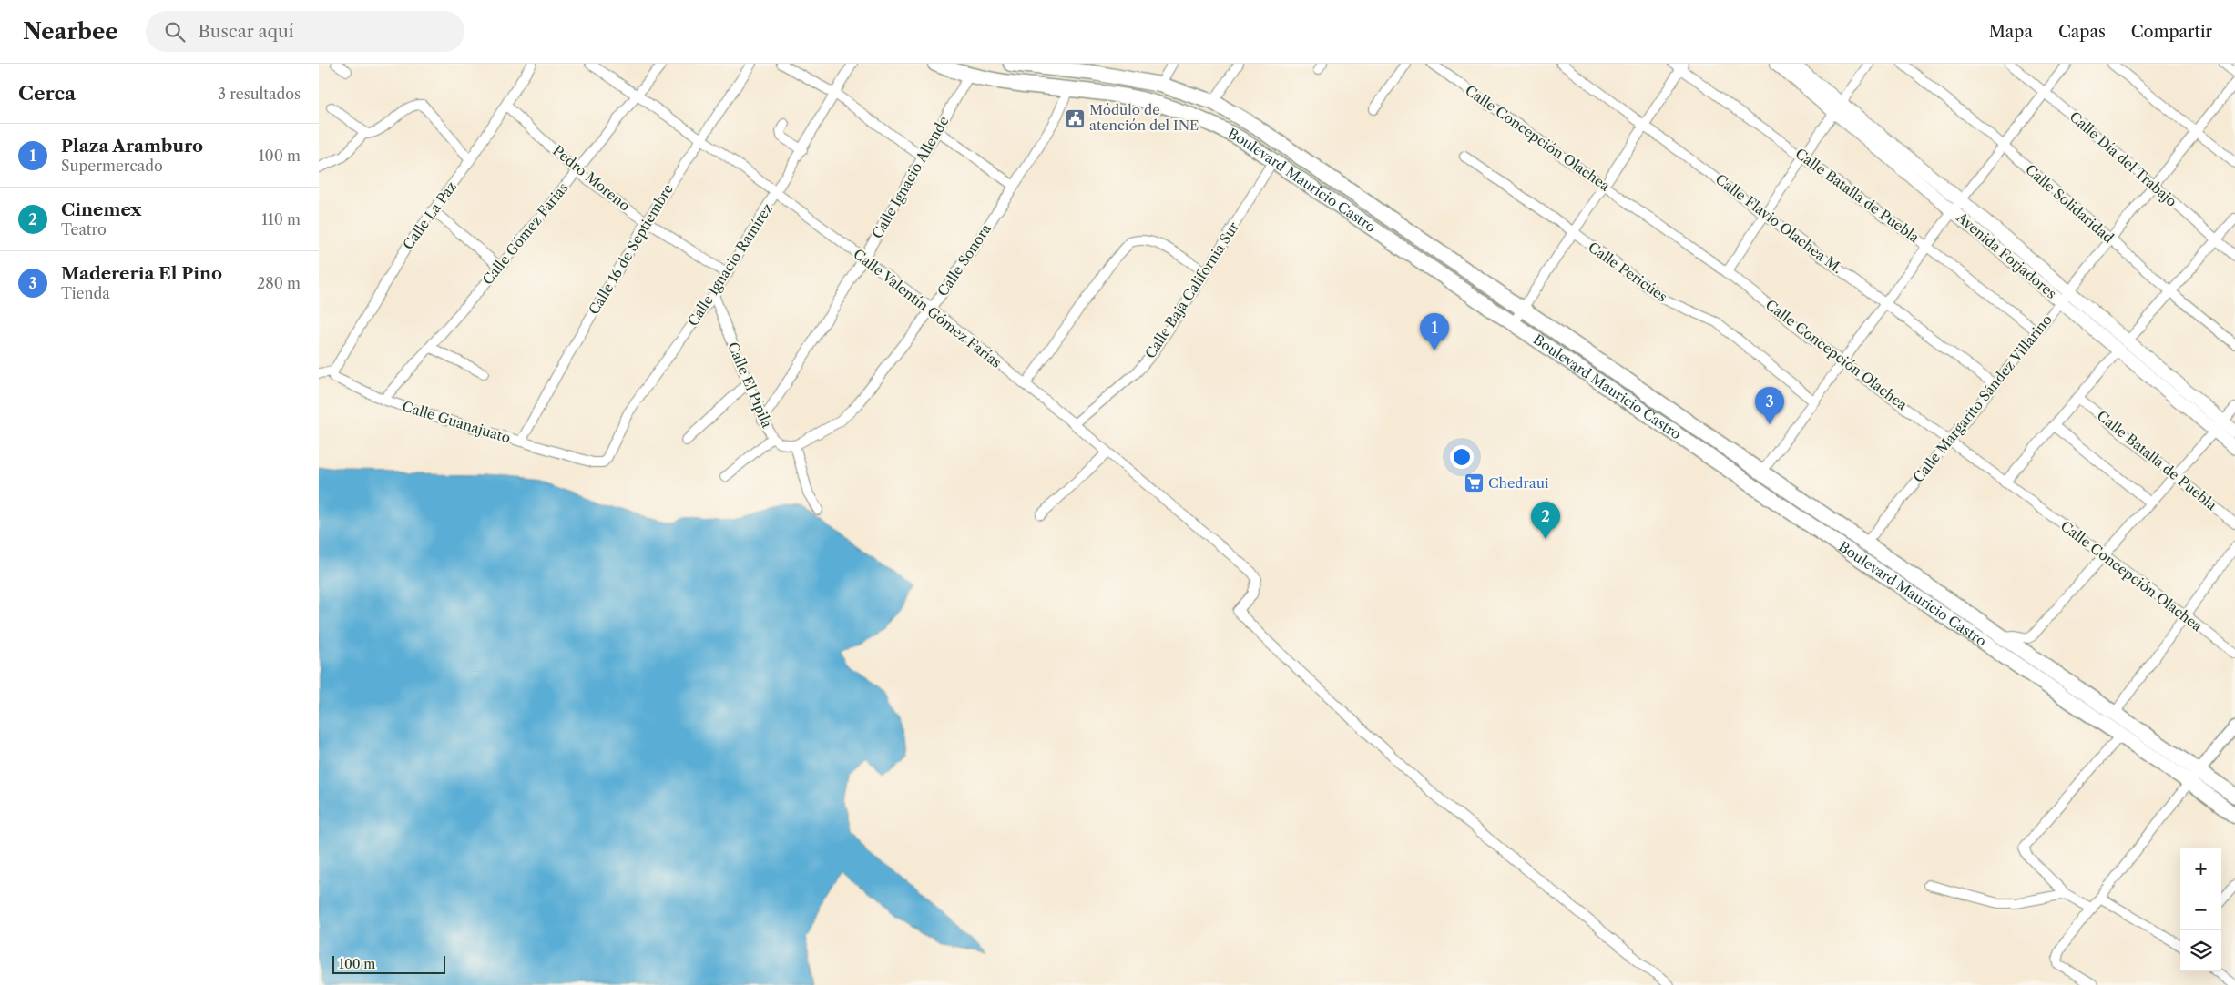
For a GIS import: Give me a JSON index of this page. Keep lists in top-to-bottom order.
{
  "streets": {
    "main road": ["Boulevard Mauricio Castro", "Avenida Forjadores"],
    "street": [
      "Calle Concepción Olachea",
      "Calle Día del Trabajo",
      "Calle Ignacio Allende",
      "Pedro Moreno",
      "Calle Batalla de Puebla",
      "Calle Solidaridad",
      "Calle La Paz",
      "Calle Flavio Olachea M.",
      "Calle Gómez Farias",
      "Calle 16 de Septiembre",
      "Calle Sonora",
      "Calle Ignacio Ramírez",
      "Calle Pericúes",
      "Calle Baja California Sur",
      "Calle Valentín Gómez Farías",
      "Calle El Pípila",
      "Calle Margarito Sández Villarino",
      "Calle Guanajuato"
    ]
  },
  "crossings": [
    ["Calle Concepción Olachea", "Calle Margarito Sández Villarino"],
    ["Calle Día del Trabajo", "Calle Margarito Sández Villarino"],
    ["Calle Ignacio Allende", "Boulevard Mauricio Castro"],
    ["Calle Ignacio Allende", "Calle Valentín Gómez Farías"],
    ["Calle Ignacio Allende", "Calle El Pípila"],
    ["Pedro Moreno", "Calle La Paz"],
    ["Pedro Moreno", "Calle Gómez Farias"],
    ["Pedro Moreno", "Calle 16 de Septiembre"],
    ["Pedro Moreno", "Calle Ignacio Ramírez"],
    ["Boulevard Mauricio Castro", "Calle Sonora"],
    ["Boulevard Mauricio Castro", "Calle Baja California Sur"],
    ["Boulevard Mauricio Castro", "Calle Margarito Sández Villarino"],
    ["Calle Batalla de Puebla", "Calle Margarito Sández Villarino"],
    ["Calle Solidaridad", "Calle Margarito Sández Villarino"],
    ["Calle La Paz", "Calle Guanajuato"],
    ["Calle Flavio Olachea M.", "Calle Margarito Sández Villarino"],
    ["Calle Gómez Farias", "Calle Valentín Gómez Farías"],
    ["Calle Gómez Farias", "Calle Guanajuato"],
    ["Calle 16 de Septiembre", "Calle Valentín Gómez Farías"],
    ["Calle 16 de Septiembre", "Calle Guanajuato"],
    ["Avenida Forjadores", "Calle Margarito Sández Villarino"],
    ["Calle Sonora", "Calle Valentín Gómez Farías"],
    ["Calle Sonora", "Calle El Pípila"],
    ["Calle Ignacio Ramírez", "Calle Valentín Gómez Farías"],
    ["Calle Ignacio Ramírez", "Calle El Pípila"],
    ["Calle Ignacio Ramírez", "Calle Guanajuato"],
    ["Calle Baja California Sur", "Calle Valentín Gómez Farías"]
  ],
  "places": {
    "public building": ["Módulo de atención del INE"],
    "supermarket": ["Chedraui"]
  },
  "scale_bar": "100 m",
  "page": {
    "header": "Nearbee",
    "search": "Buscar aquí",
    "nav": ["Mapa", "Capas", "Compartir"],
    "heading": ["Cerca", "3 resultados"],
    "list": [
      {
        "mark": "1",
        "name": "Plaza Aramburo",
        "note": "Supermercado",
        "value": "100 m"
      },
      {
        "mark": "2",
        "name": "Cinemex",
        "note": "Teatro",
        "value": "110 m"
      },
      {
        "mark": "3",
        "name": "Madereria El Pino",
        "note": "Tienda",
        "value": "280 m"
      }
    ],
    "pins": ["1", "3", "2"],
    "map_buttons": ["+", "−"],
    "scale": "100 m"
  }
}
